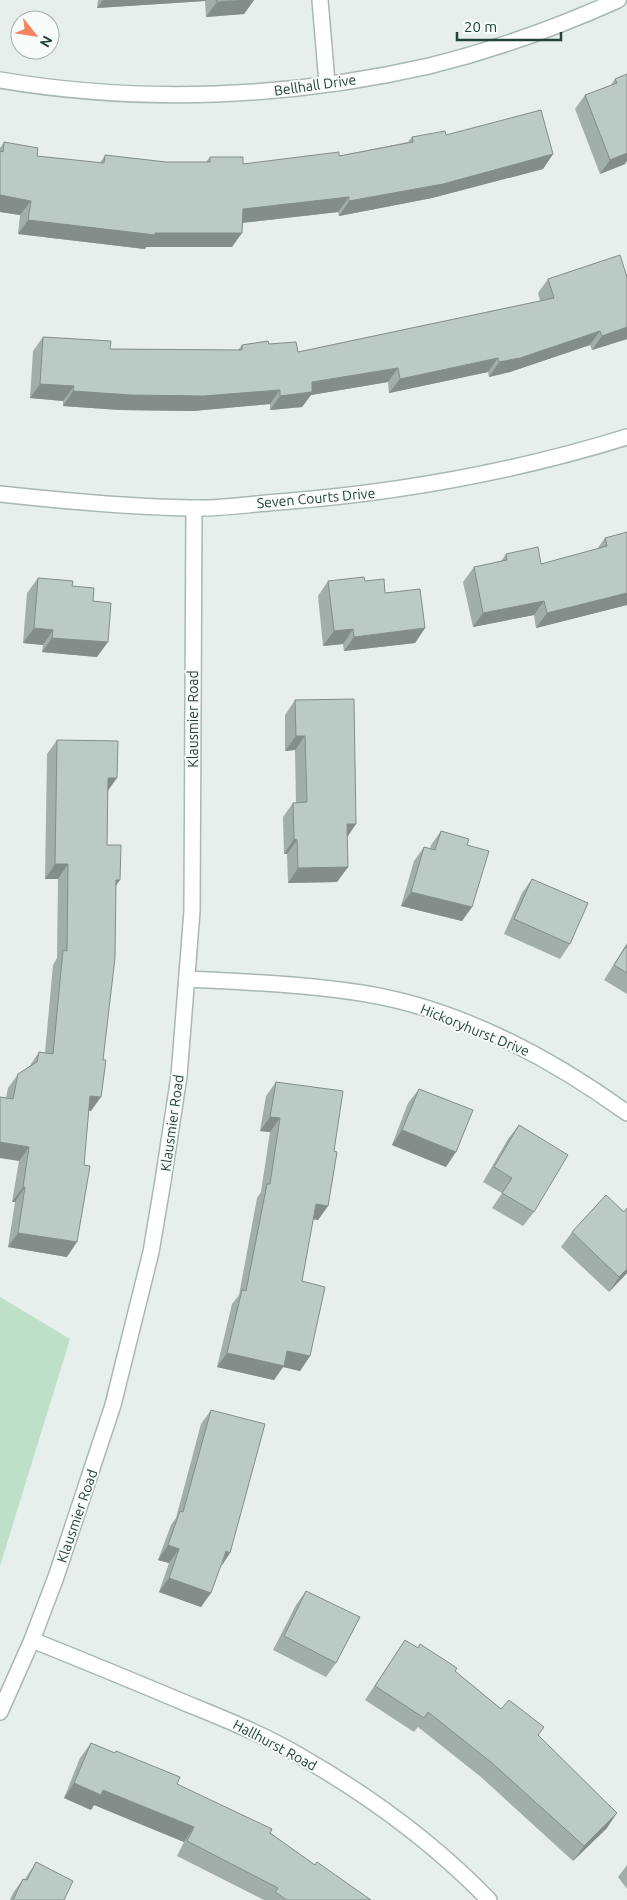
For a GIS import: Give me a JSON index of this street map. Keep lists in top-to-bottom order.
{
  "streets": {
    "street": [
      "Bellhall Drive",
      "Seven Courts Drive",
      "Klausmier Road",
      "Hickoryhurst Drive",
      "Hallhurst Road"
    ]
  },
  "crossings": [
    ["Seven Courts Drive", "Klausmier Road"],
    ["Klausmier Road", "Hickoryhurst Drive"],
    ["Klausmier Road", "Hallhurst Road"]
  ],
  "scale_bar": "20 m",
  "north": "bottom right"
}
